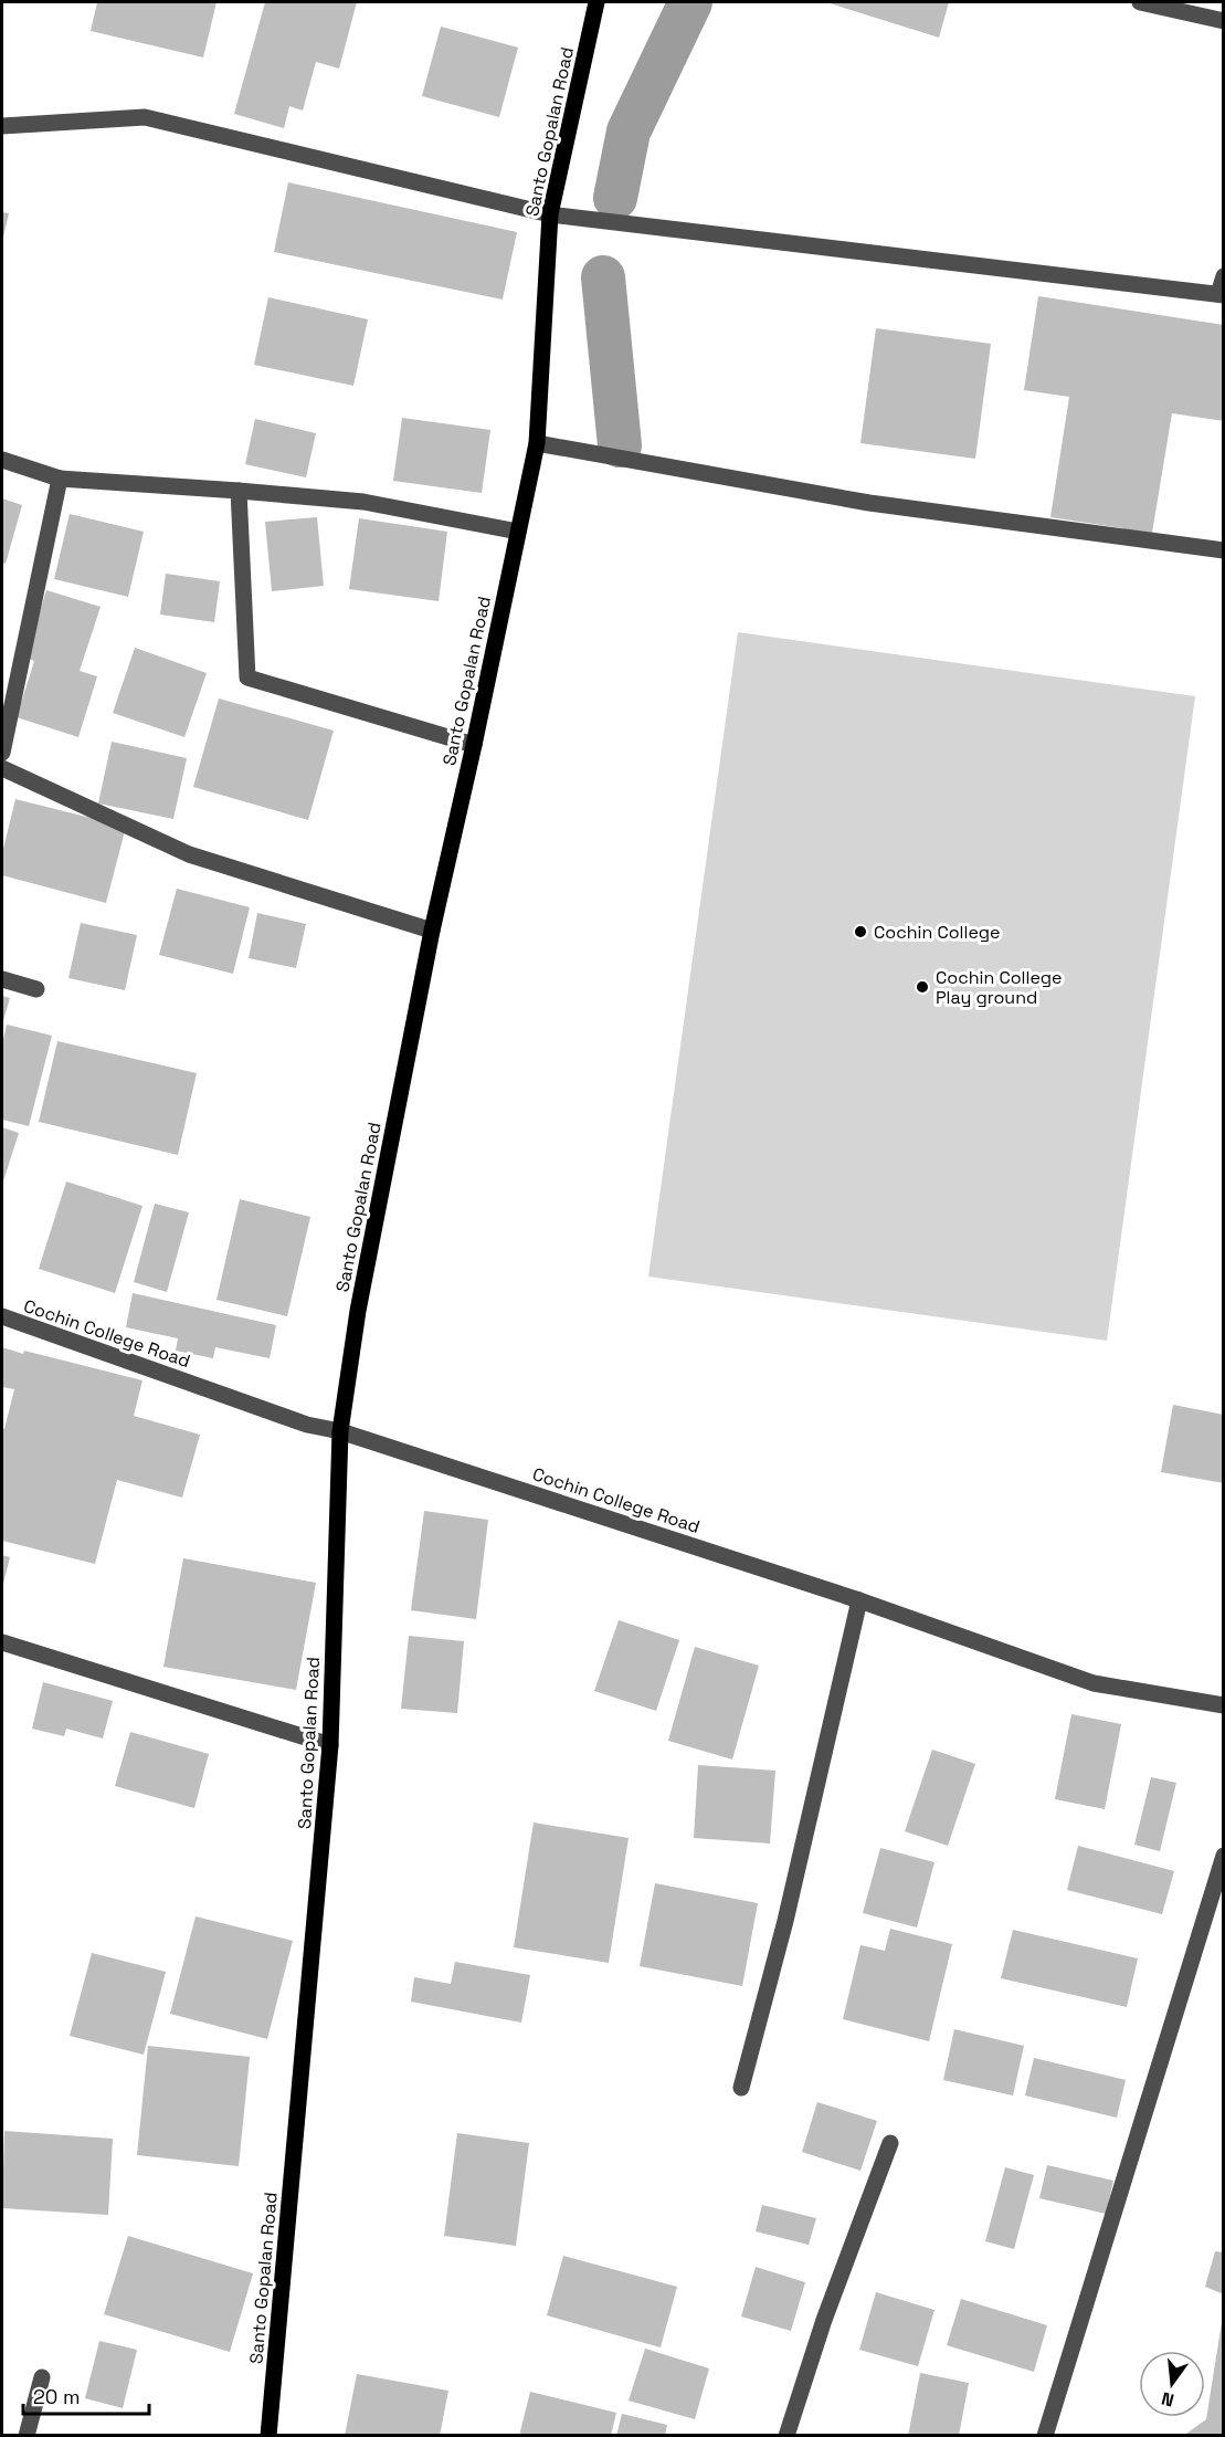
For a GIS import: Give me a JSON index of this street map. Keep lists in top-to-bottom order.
{
  "streets": {
    "main road": ["Santo Gopalan Road"],
    "street": ["Cochin College Road"]
  },
  "crossings": [
    ["Santo Gopalan Road", "Cochin College Road"]
  ],
  "places": ["Cochin College", "Cochin College Play ground"],
  "scale_bar": "20 m",
  "north": "bottom"
}
